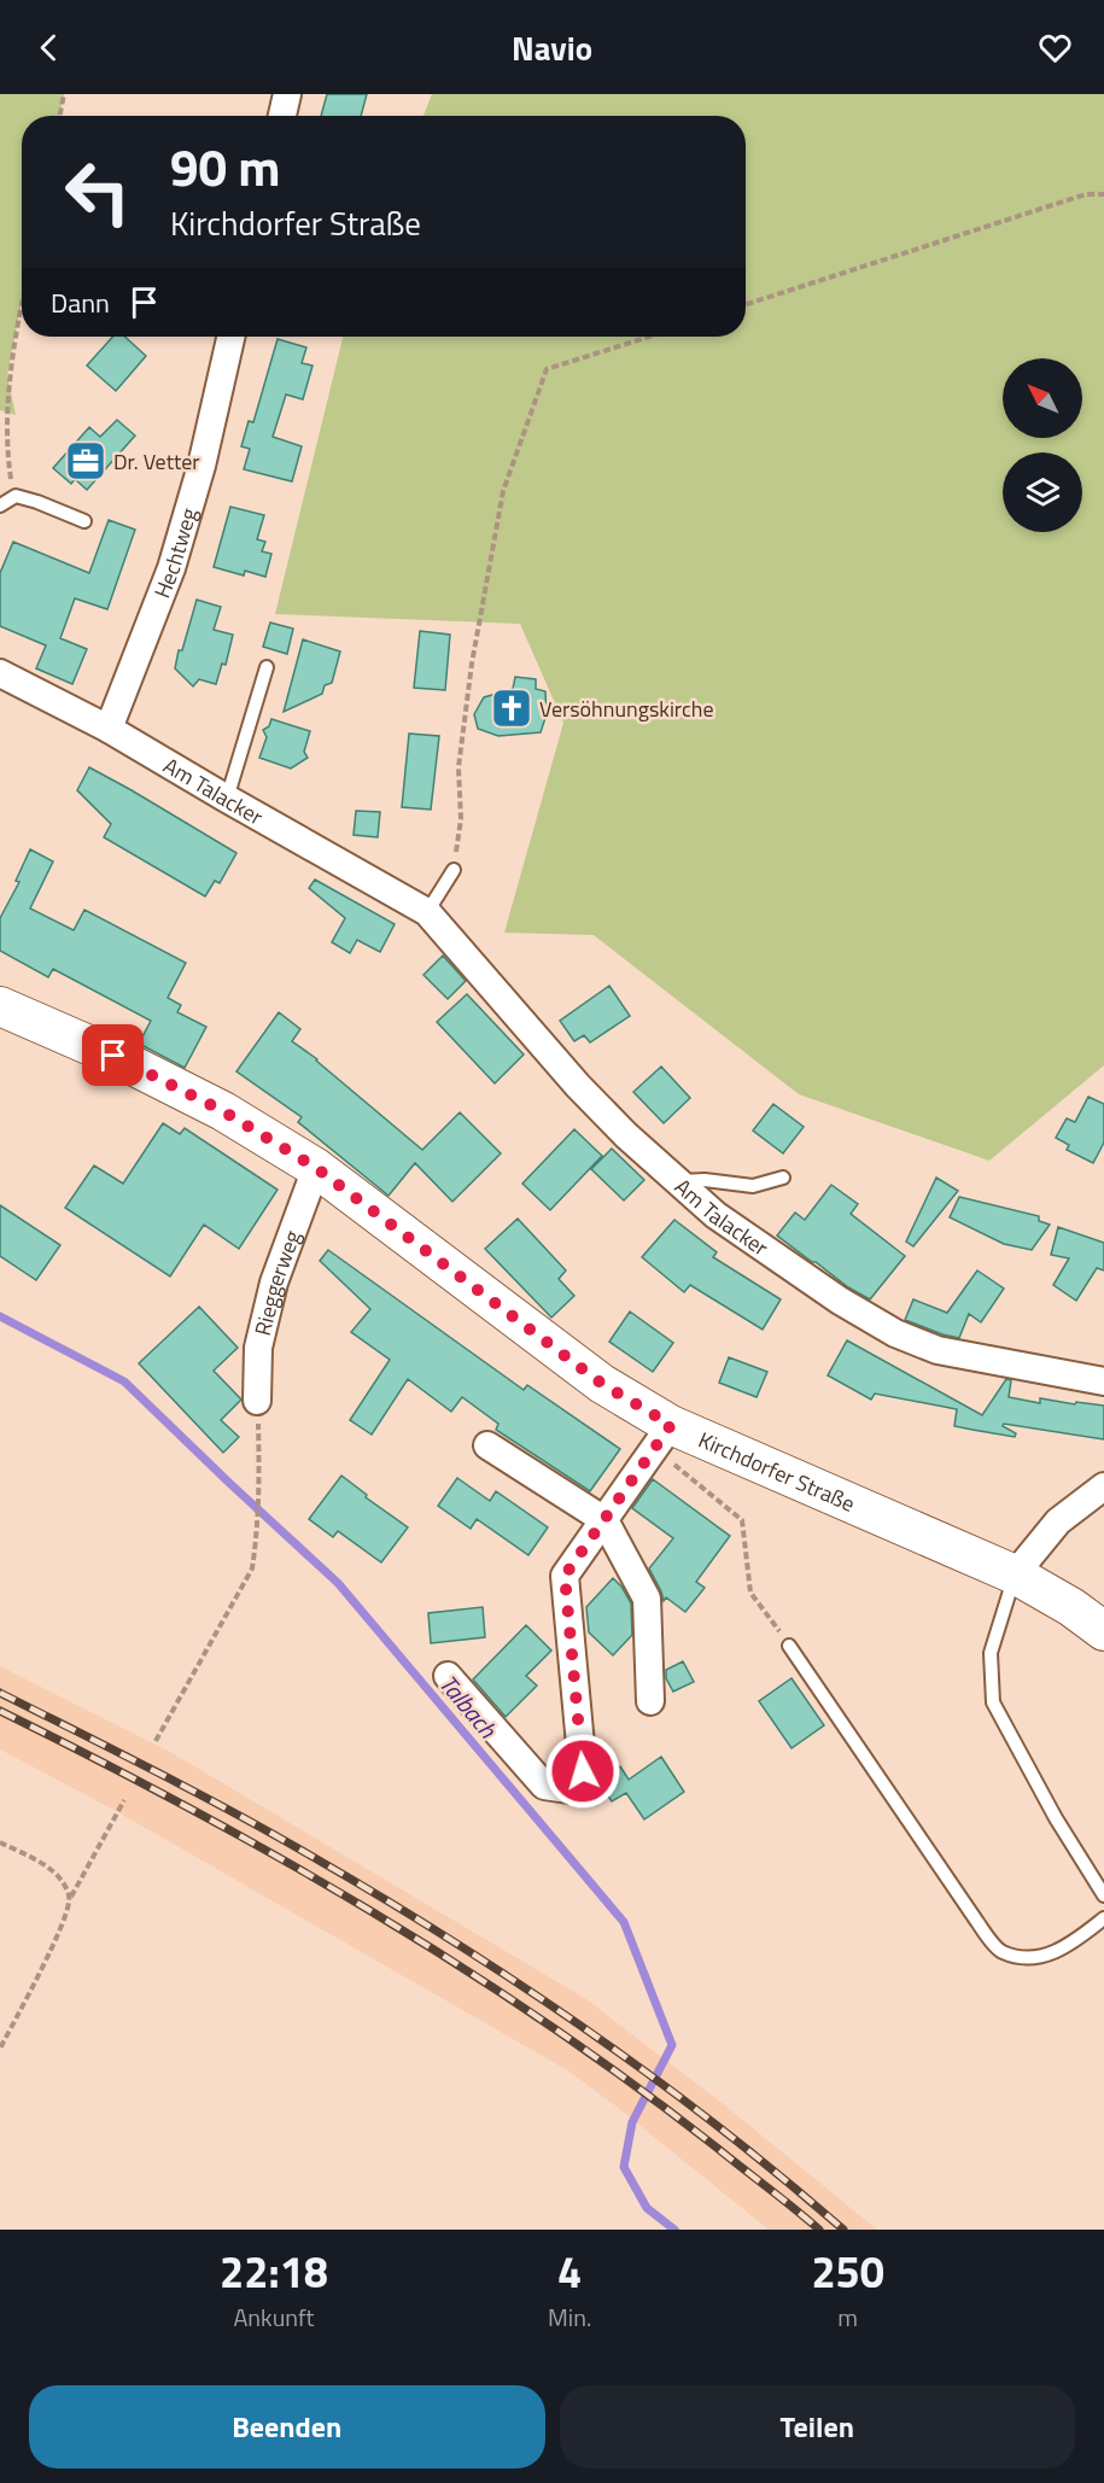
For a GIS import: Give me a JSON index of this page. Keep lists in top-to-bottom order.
{
  "streets": {
    "main road": ["Kirchdorfer Straße"],
    "street": ["Hechtweg", "Am Talacker", "Rieggerweg"]
  },
  "crossings": [
    ["Hechtweg", "Am Talacker"],
    ["Rieggerweg", "Kirchdorfer Straße"]
  ],
  "water": ["Talbach"],
  "places": {
    "office": ["Dr. Vetter"],
    "church": ["Versöhnungskirche"]
  },
  "north": "top left",
  "page": {
    "header": "Navio",
    "turn": ["90 m", "Kirchdorfer Straße"],
    "then": "Dann",
    "eta": [
      "22:18",
      "Ankunft",
      "4",
      "Min.",
      "250",
      "m"
    ],
    "buttons": ["Beenden", "Teilen"]
  }
}
